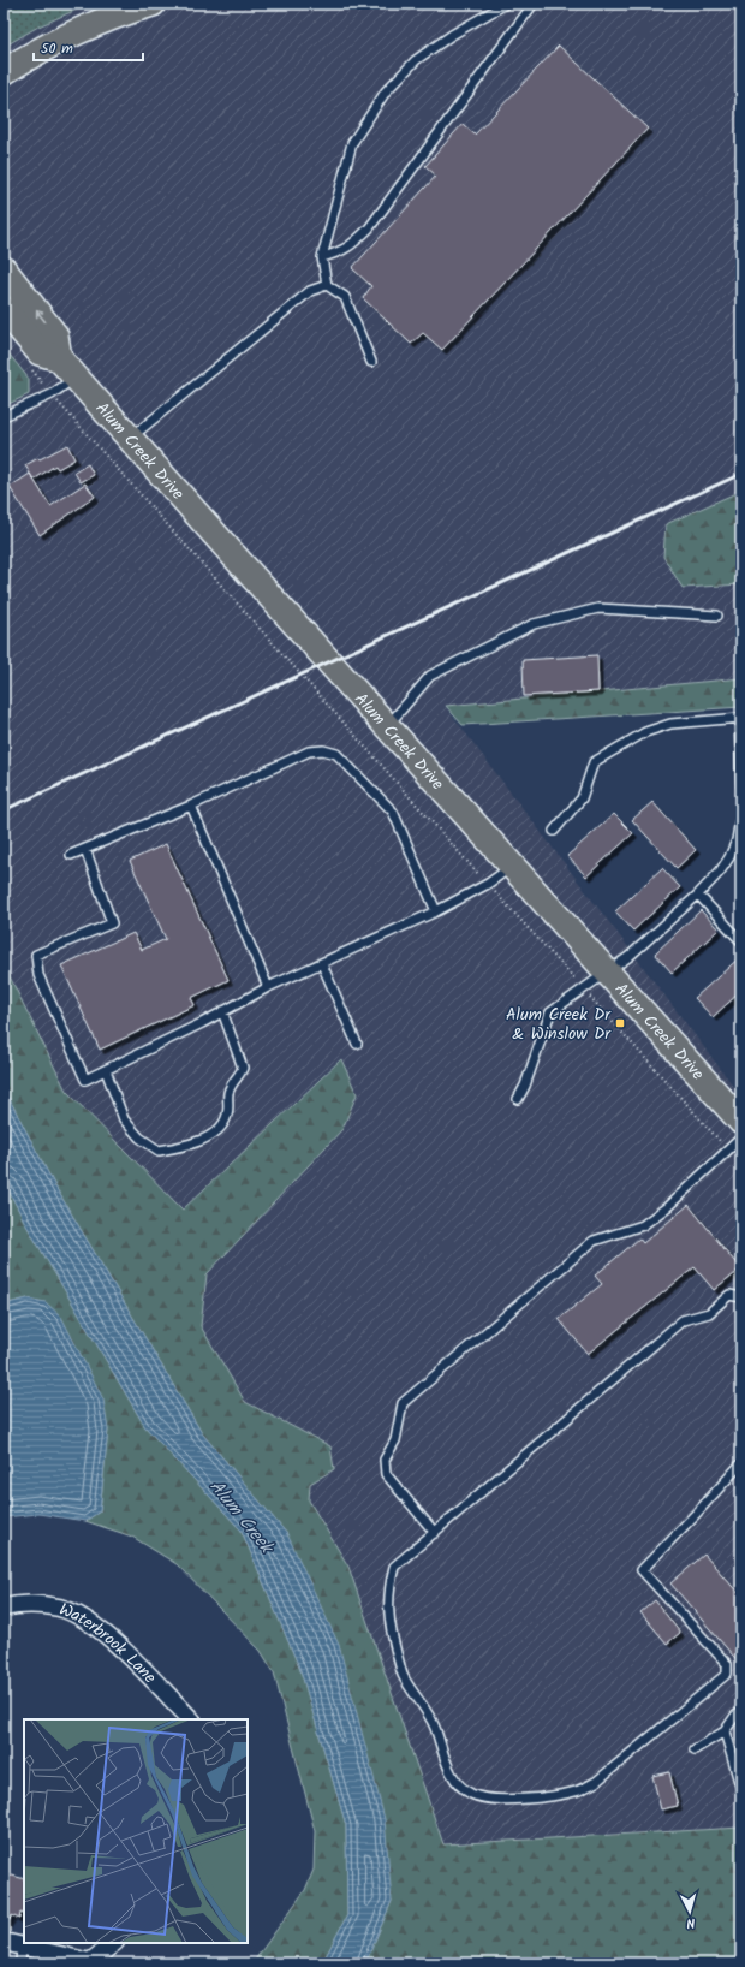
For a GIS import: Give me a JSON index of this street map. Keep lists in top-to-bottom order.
{
  "streets": {
    "main road": ["Alum Creek Drive"],
    "street": ["Waterbrook Lane"]
  },
  "water": ["Alum Creek"],
  "places": {
    "transit": ["Alum Creek Dr & Winslow Dr"]
  },
  "scale_bar": "50 m",
  "north": "bottom"
}
